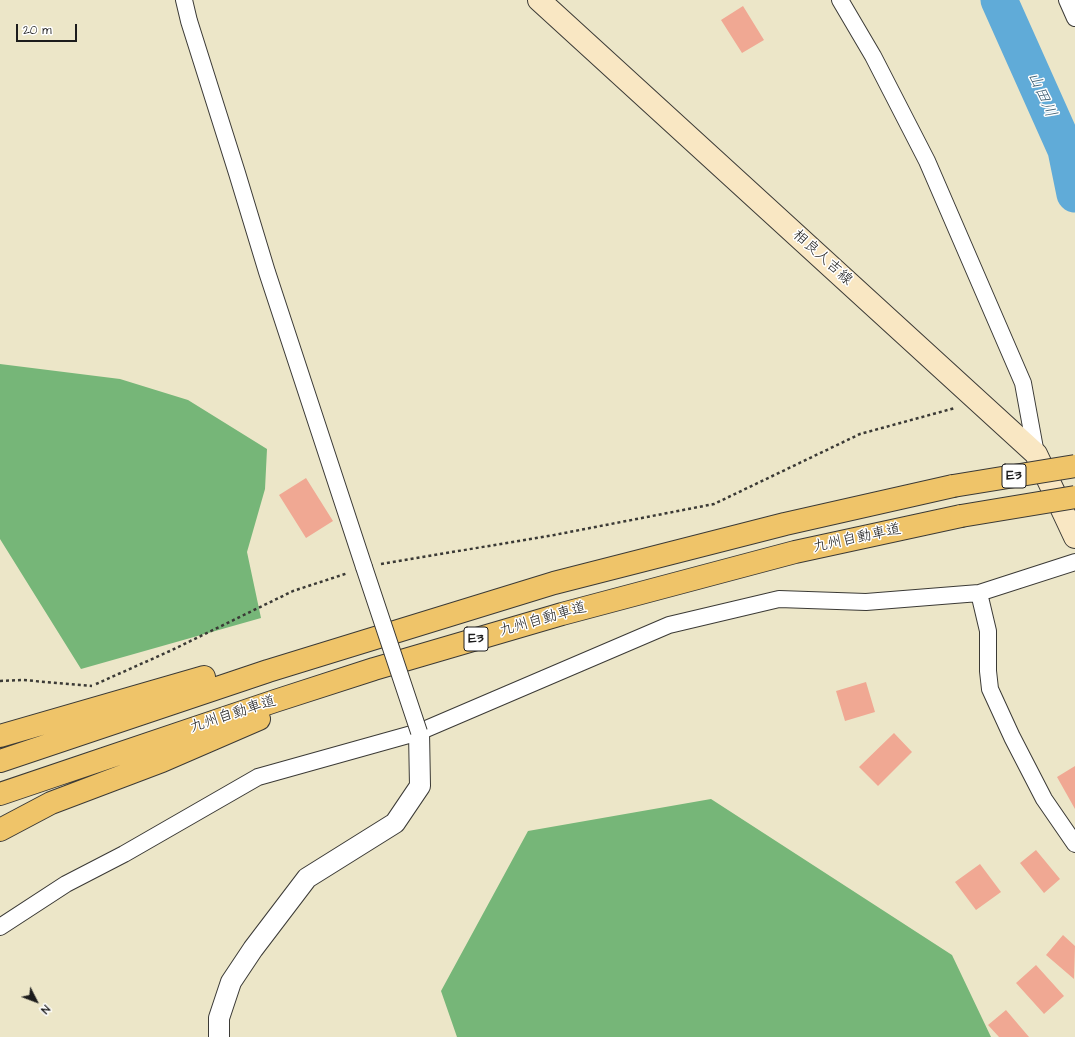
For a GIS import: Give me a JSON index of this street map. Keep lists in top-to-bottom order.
{
  "streets": {
    "highway": ["E3", "九州自動車道"],
    "main road": ["相良人吉線"]
  },
  "water": ["山田川"],
  "scale_bar": "20 m",
  "north": "bottom right"
}
